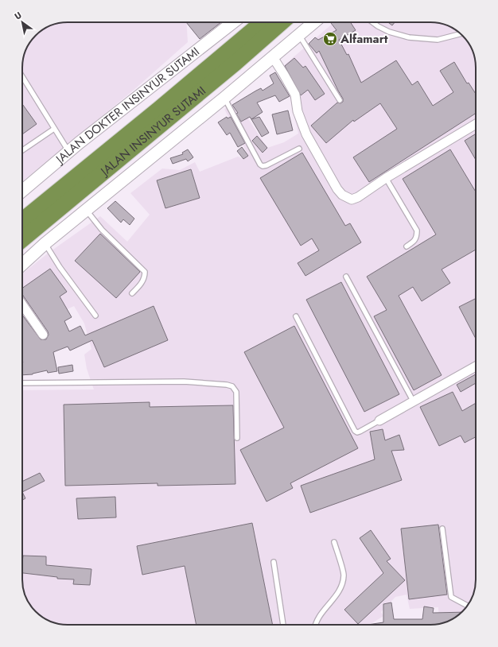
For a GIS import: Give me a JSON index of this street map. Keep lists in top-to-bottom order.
{
  "streets": {
    "highway": ["JALAN INSINYUR SUTAMI"],
    "street": ["JALAN DOKTER INSINYUR SUTAMI"]
  },
  "places": {
    "supermarket": ["Alfamart"]
  },
  "north": "top left"
}
